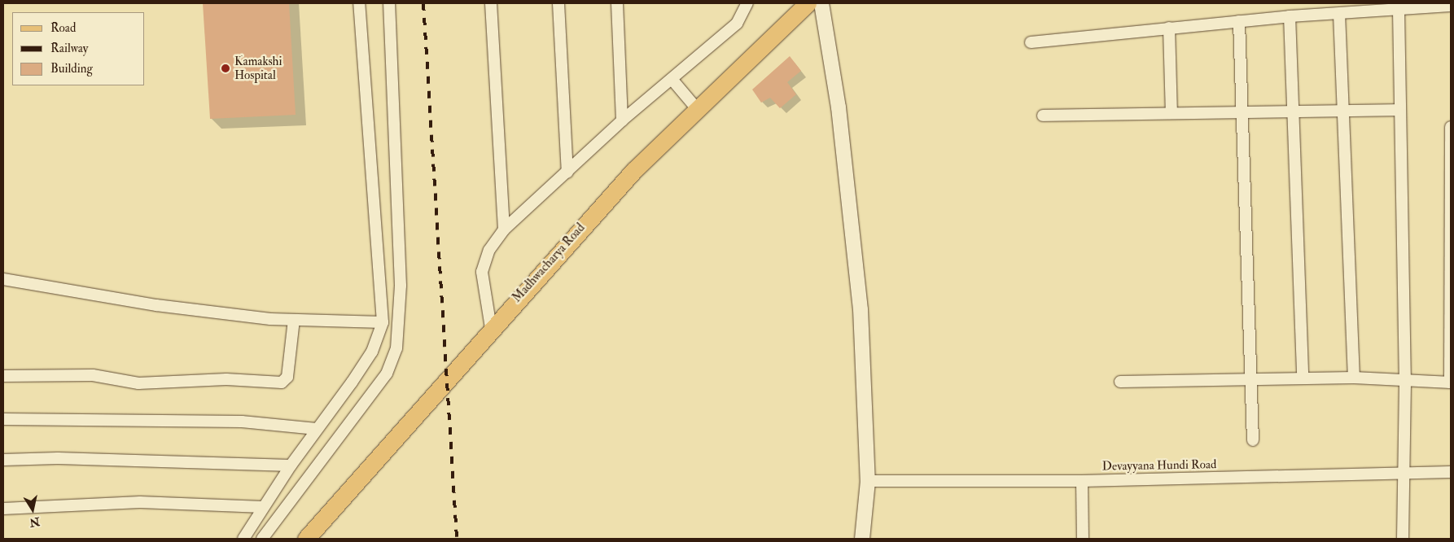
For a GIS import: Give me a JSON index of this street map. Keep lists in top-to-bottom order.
{
  "streets": {
    "main road": ["Madhwacharya Road"],
    "street": ["Devayyana Hundi Road"]
  },
  "places": ["Kamakshi Hospital"],
  "legend": ["Road", "Railway", "Building"],
  "north": "bottom"
}
